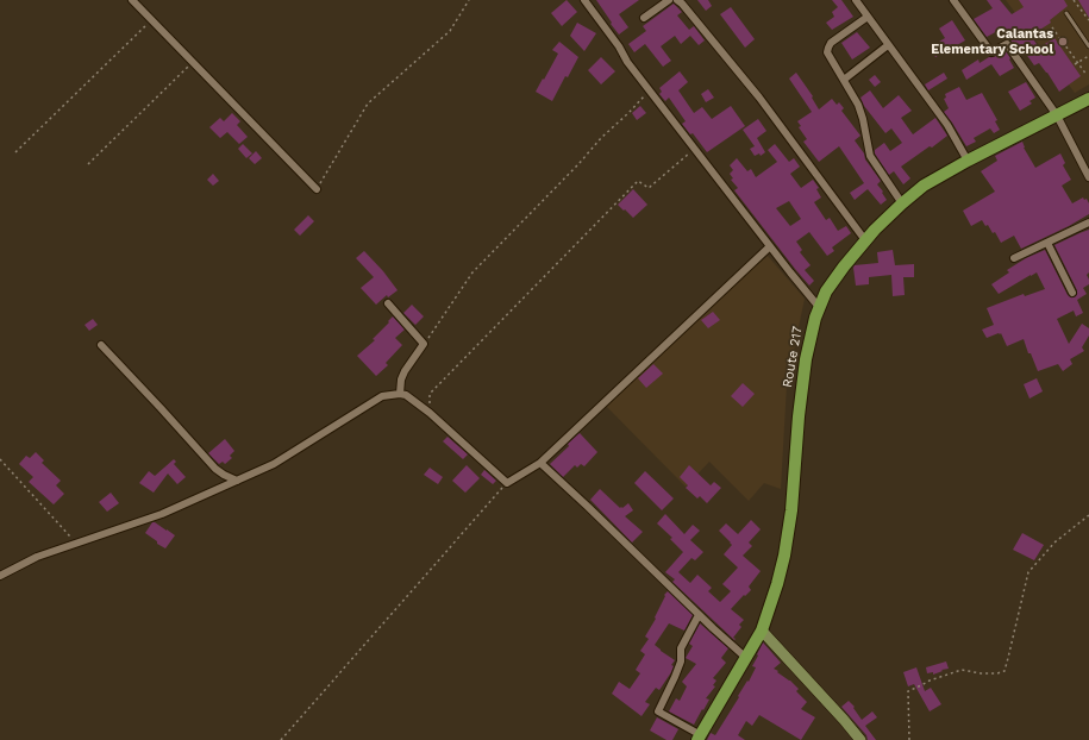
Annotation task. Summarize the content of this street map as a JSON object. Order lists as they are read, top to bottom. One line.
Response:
{"streets":{"main road":["Route 217"]},"places":["Calantas Elementary School"]}
